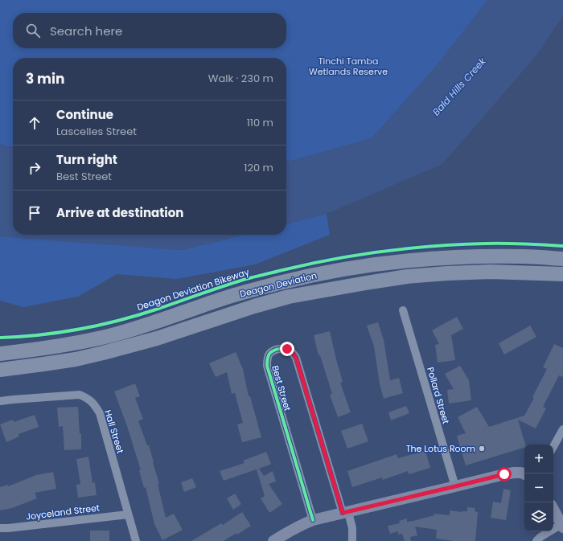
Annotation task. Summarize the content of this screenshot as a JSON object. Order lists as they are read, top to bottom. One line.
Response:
{"streets":{"highway":["Deagon Deviation"],"street":["Best Street","Pollard Street","Hall Street","Joyceland Street"],"cycle path":["Deagon Deviation Bikeway"]},"crossings":[["Hall Street","Joyceland Street"]],"water":["Bald Hills Creek"],"parks":["Tinchi Tamba Wetlands Reserve"],"places":["The Lotus Room"],"page":{"search":"Search here","heading":["3 min","Walk · 230 m"],"list":[["Continue","Lascelles Street","110 m"],["Turn right","Best Street","120 m"],"Arrive at destination"],"map_buttons":["+","−"]}}
